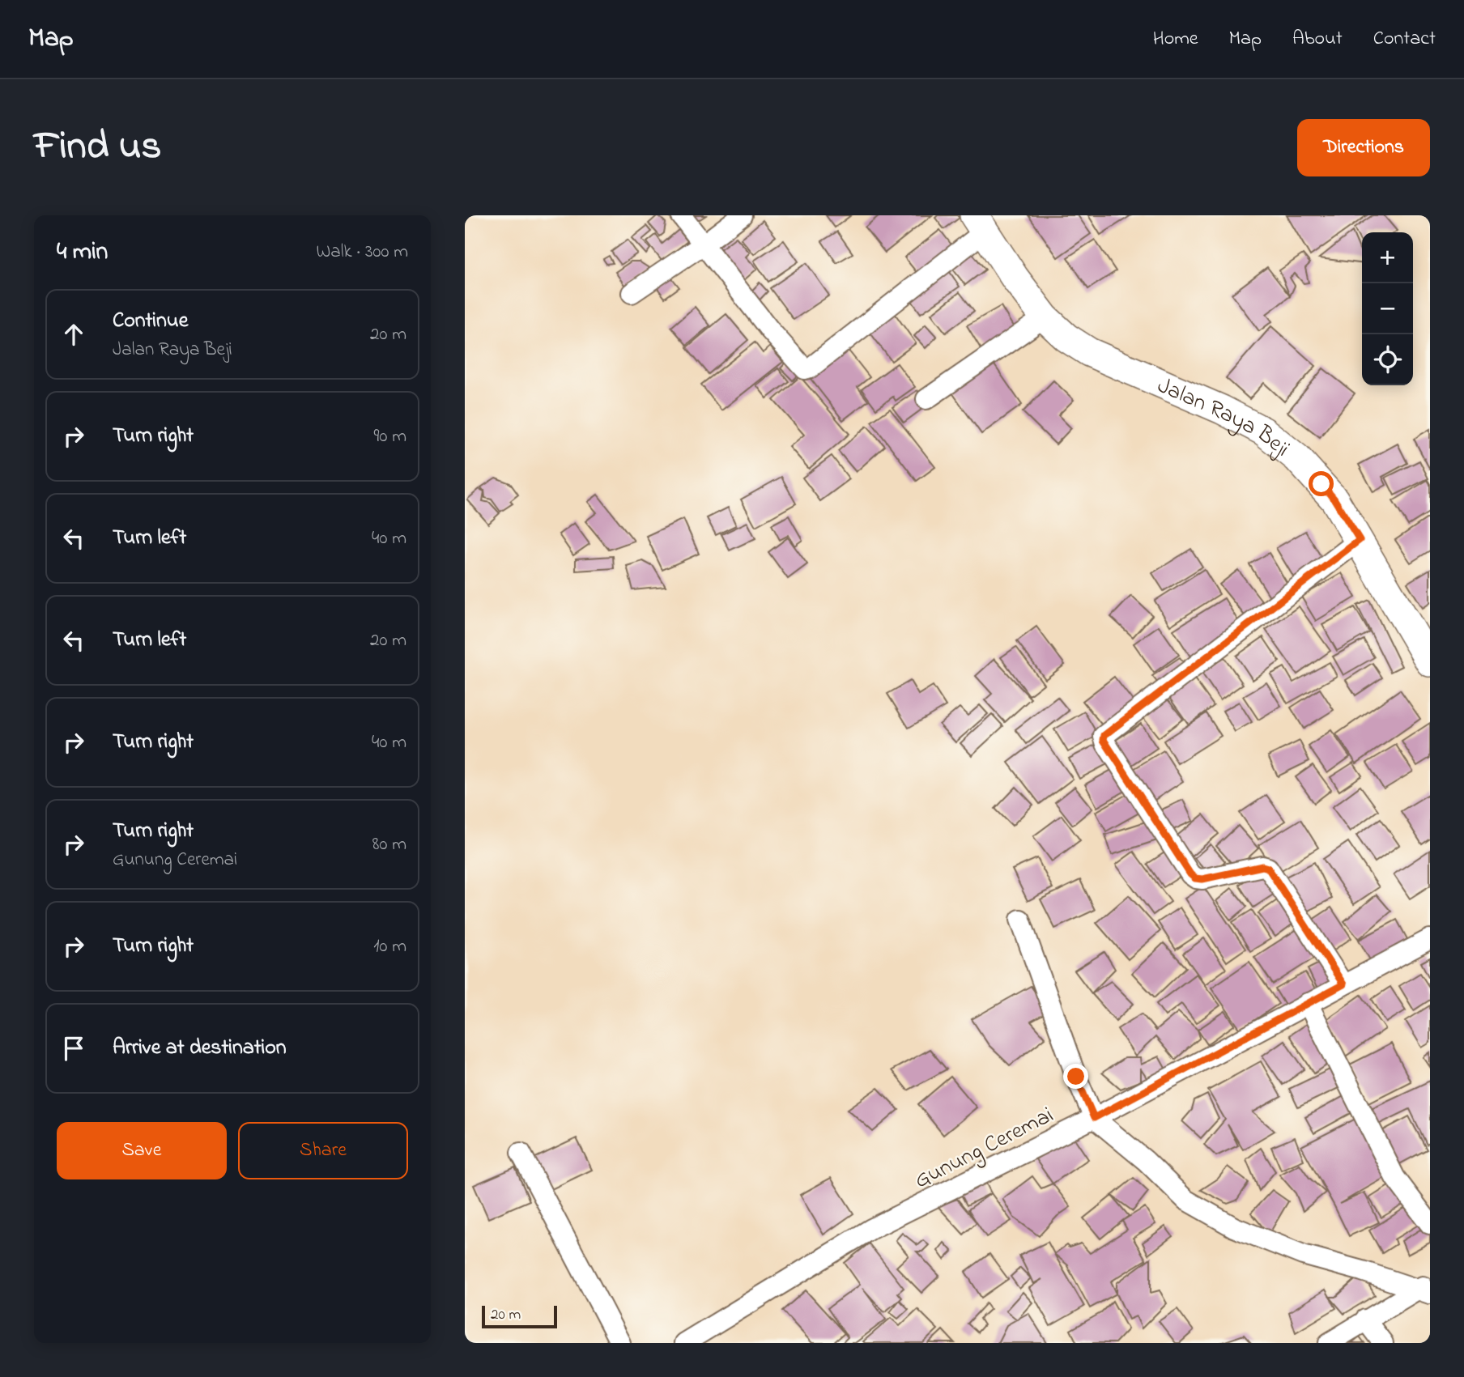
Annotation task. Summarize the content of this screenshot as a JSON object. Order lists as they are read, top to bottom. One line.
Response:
{"streets":{"street":["Jalan Raya Beji","Gunung Ceremai"]},"scale_bar":"20 m","page":{"header":"Map","nav":["Home","Map","About","Contact"],"title":"Find us","buttons":["Directions",["Save","Share"]],"heading":["4 min","Walk · 300 m"],"map_buttons":["+","−"],"list":[["Continue","Jalan Raya Beji","20 m"],["Turn right","90 m"],["Turn left","40 m"],["Turn left","20 m"],["Turn right","40 m"],["Turn right","Gunung Ceremai","80 m"],["Turn right","10 m"],"Arrive at destination"],"scale":"20 m"}}
